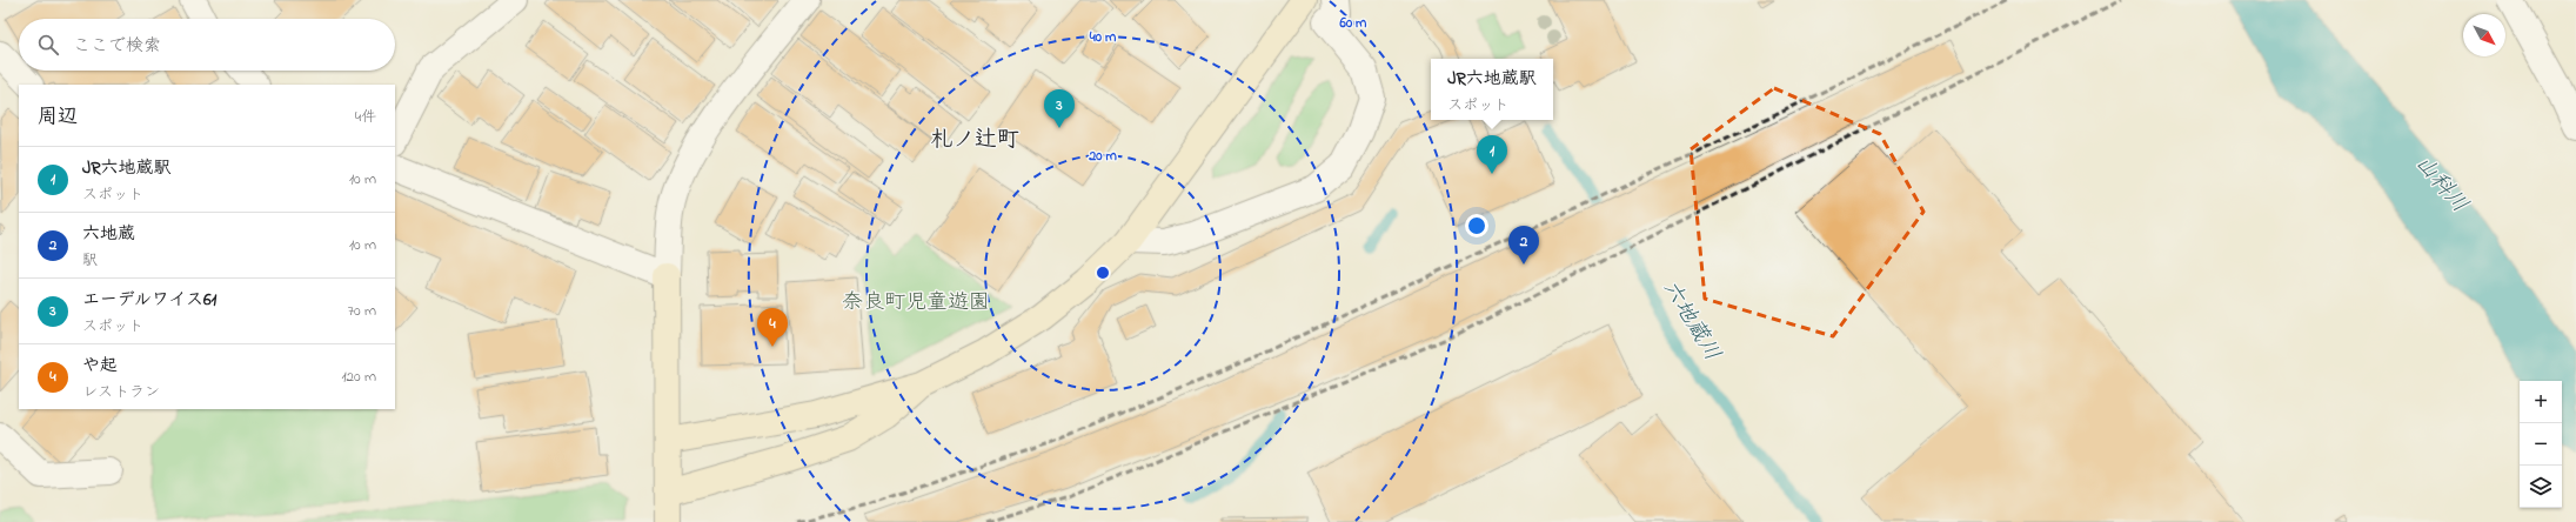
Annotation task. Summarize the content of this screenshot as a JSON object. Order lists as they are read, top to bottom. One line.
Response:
{"districts":["札ノ辻町"],"water":["山科川","六地蔵川"],"parks":["奈良町児童遊園"],"north":"bottom right","page":{"search":"ここで検索","popup":["JR六地蔵駅","スポット"],"heading":["周辺","4件"],"pins":["3","1","2","4"],"list":[{"mark":"1","name":"JR六地蔵駅","note":"スポット","value":"10 m"},{"mark":"2","name":"六地蔵","note":"駅","value":"10 m"},{"mark":"3","name":"エーデルワイス61","note":"スポット","value":"70 m"},{"mark":"4","name":"や起","note":"レストラン","value":"120 m"}],"map_buttons":["+","−"]},"rings":["60 m","40 m","20 m"]}
